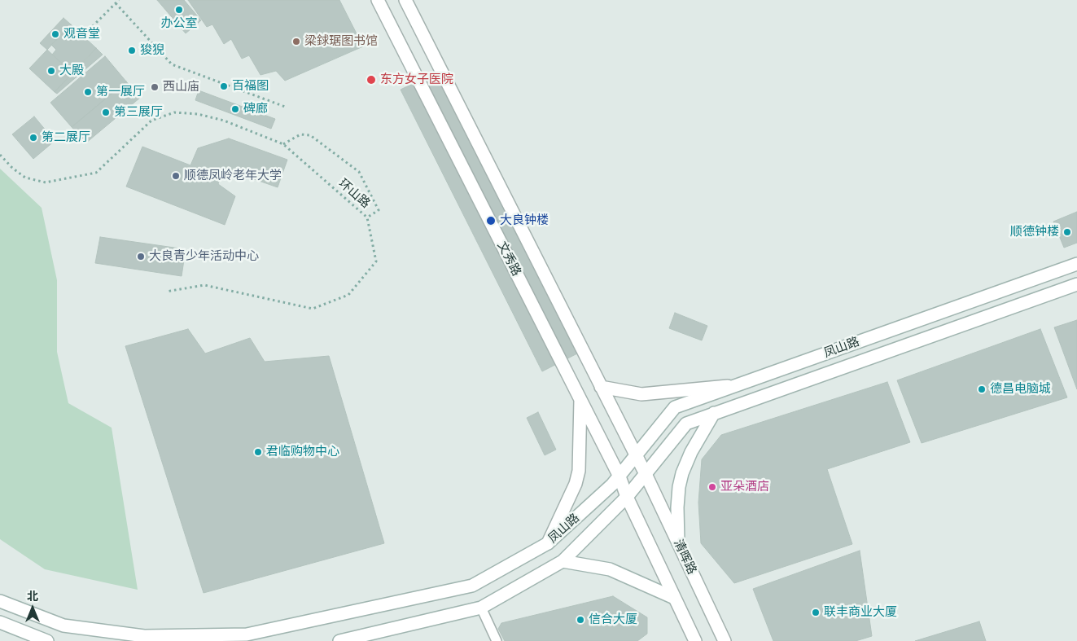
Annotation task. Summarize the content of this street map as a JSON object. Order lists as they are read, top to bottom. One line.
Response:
{"streets":{"main road":["文秀路","凤山路","清晖路"],"path":["环山路"]},"crossings":[["文秀路","凤山路"],["文秀路","清晖路"],["凤山路","清晖路"]],"places":["办公室","观音堂","梁銶琚图书馆","狻猊","大殿","东方女子医院","百福图","西山庙","第一展厅","碑廊","第三展厅","第二展厅","顺德凤岭老年大学","大良钟楼","顺德钟楼","大良青少年活动中心","德昌电脑城","君临购物中心","亚朵酒店","联丰商业大厦","信合大厦"],"north":"top"}
